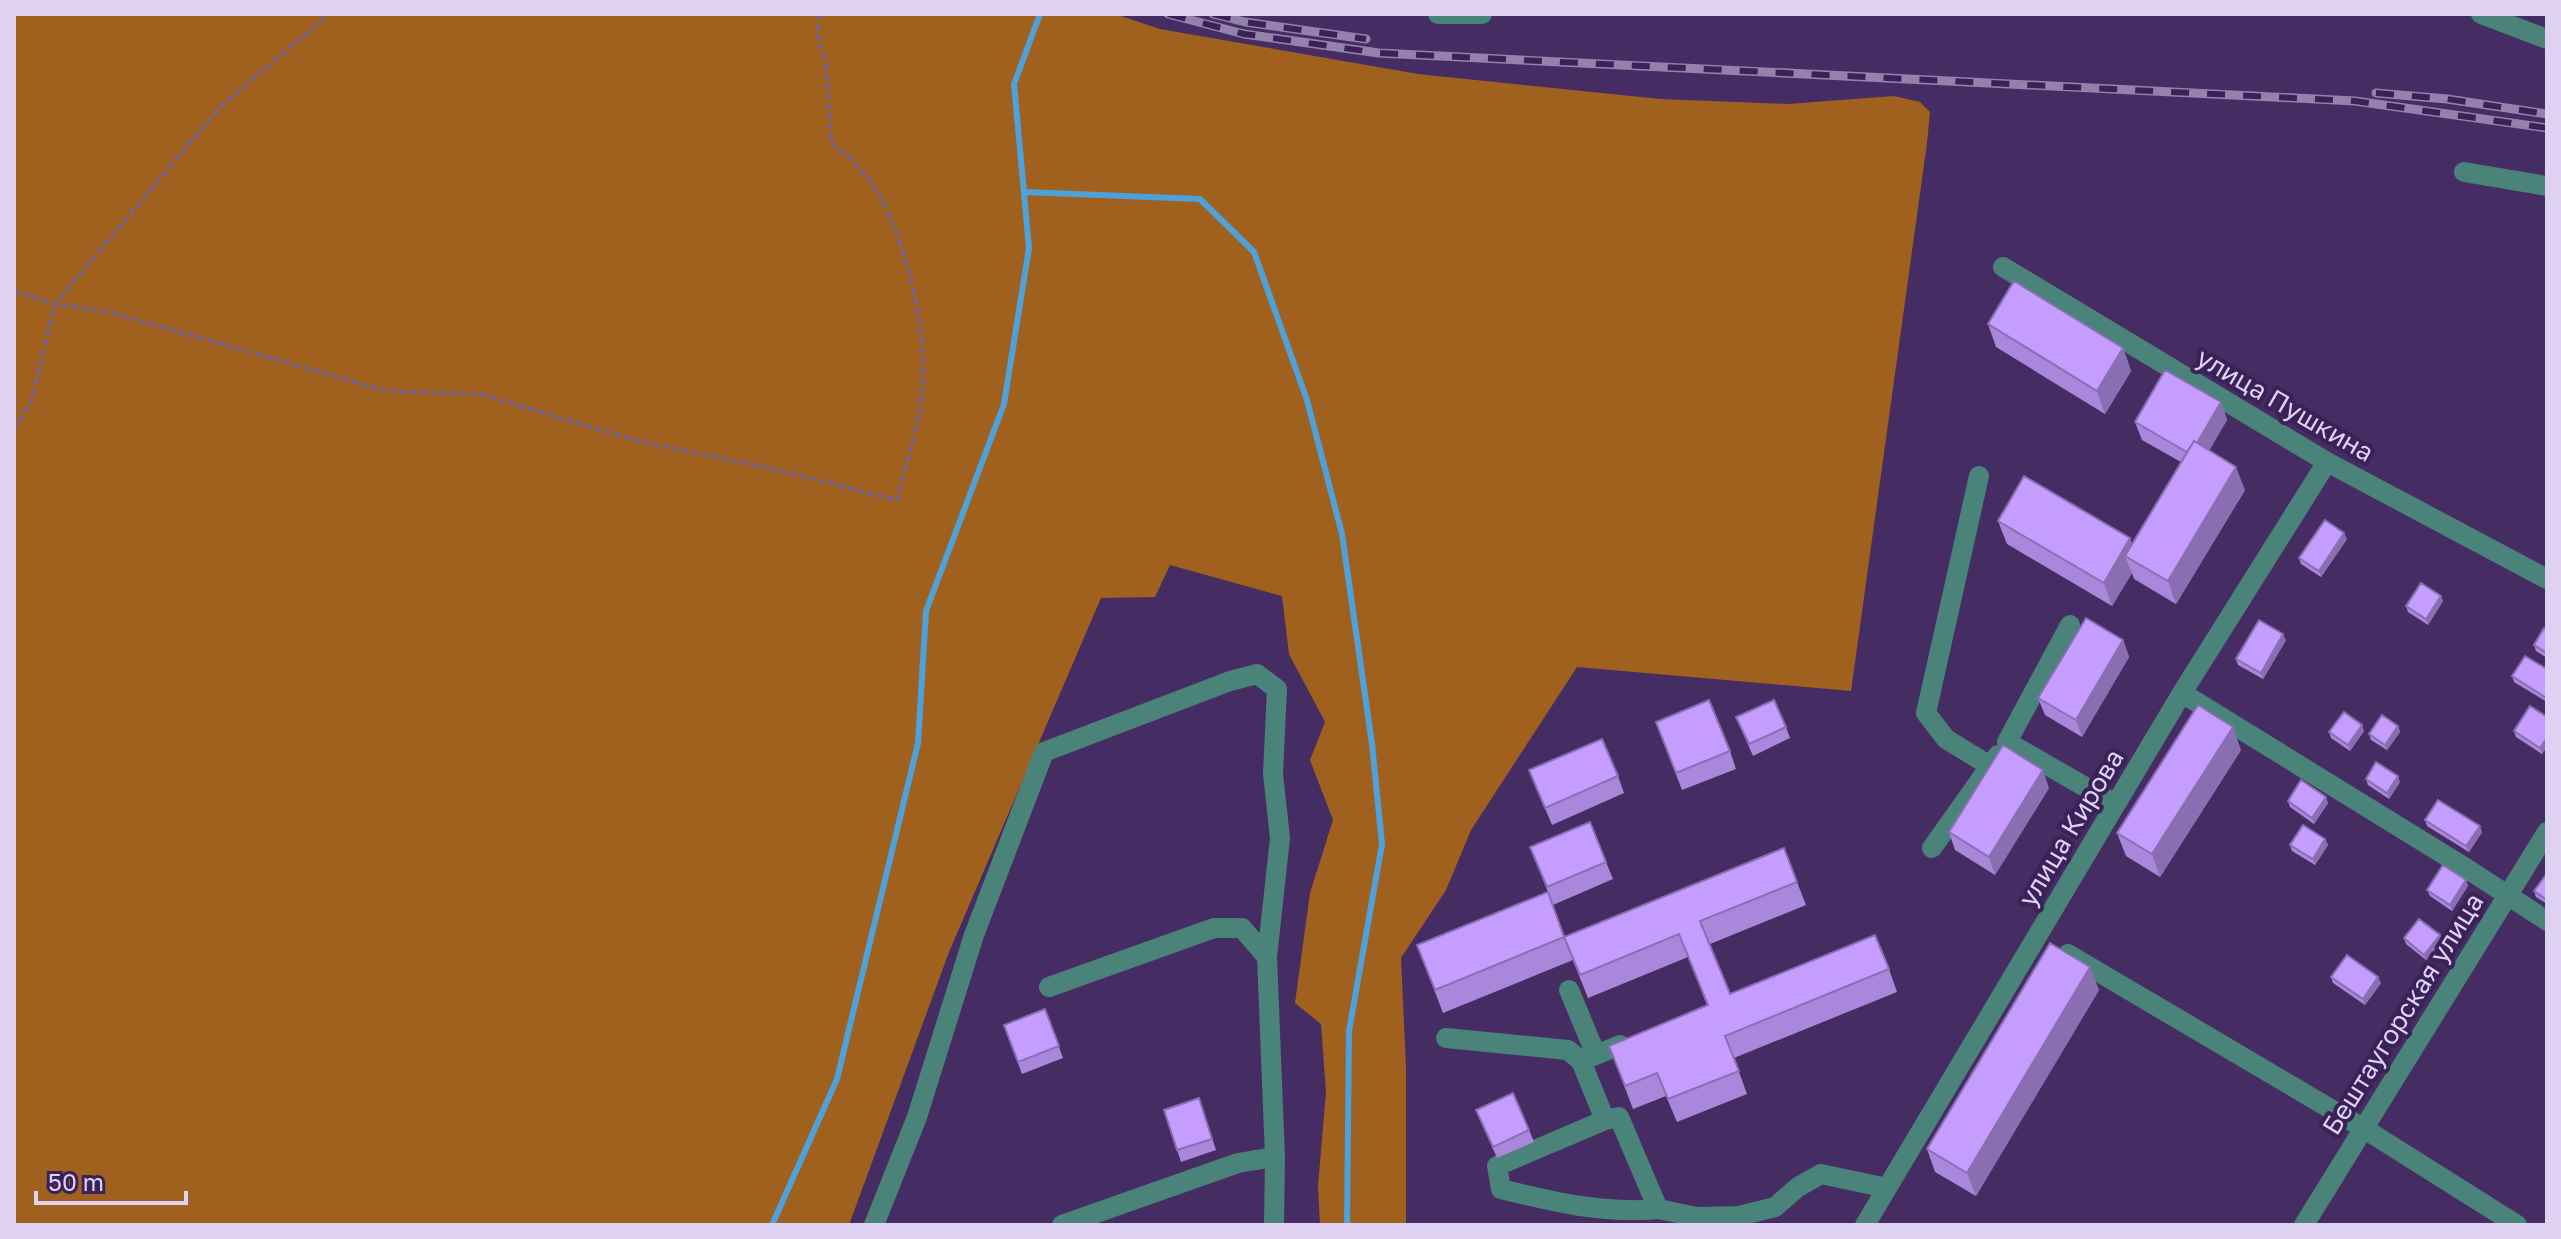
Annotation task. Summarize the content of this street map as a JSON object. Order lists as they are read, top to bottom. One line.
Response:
{"streets":{"street":["улица Пушкина","улица Кирова","Бештаугорская улица"]},"crossings":[["улица Пушкина","улица Кирова"]],"scale_bar":"50 m"}
